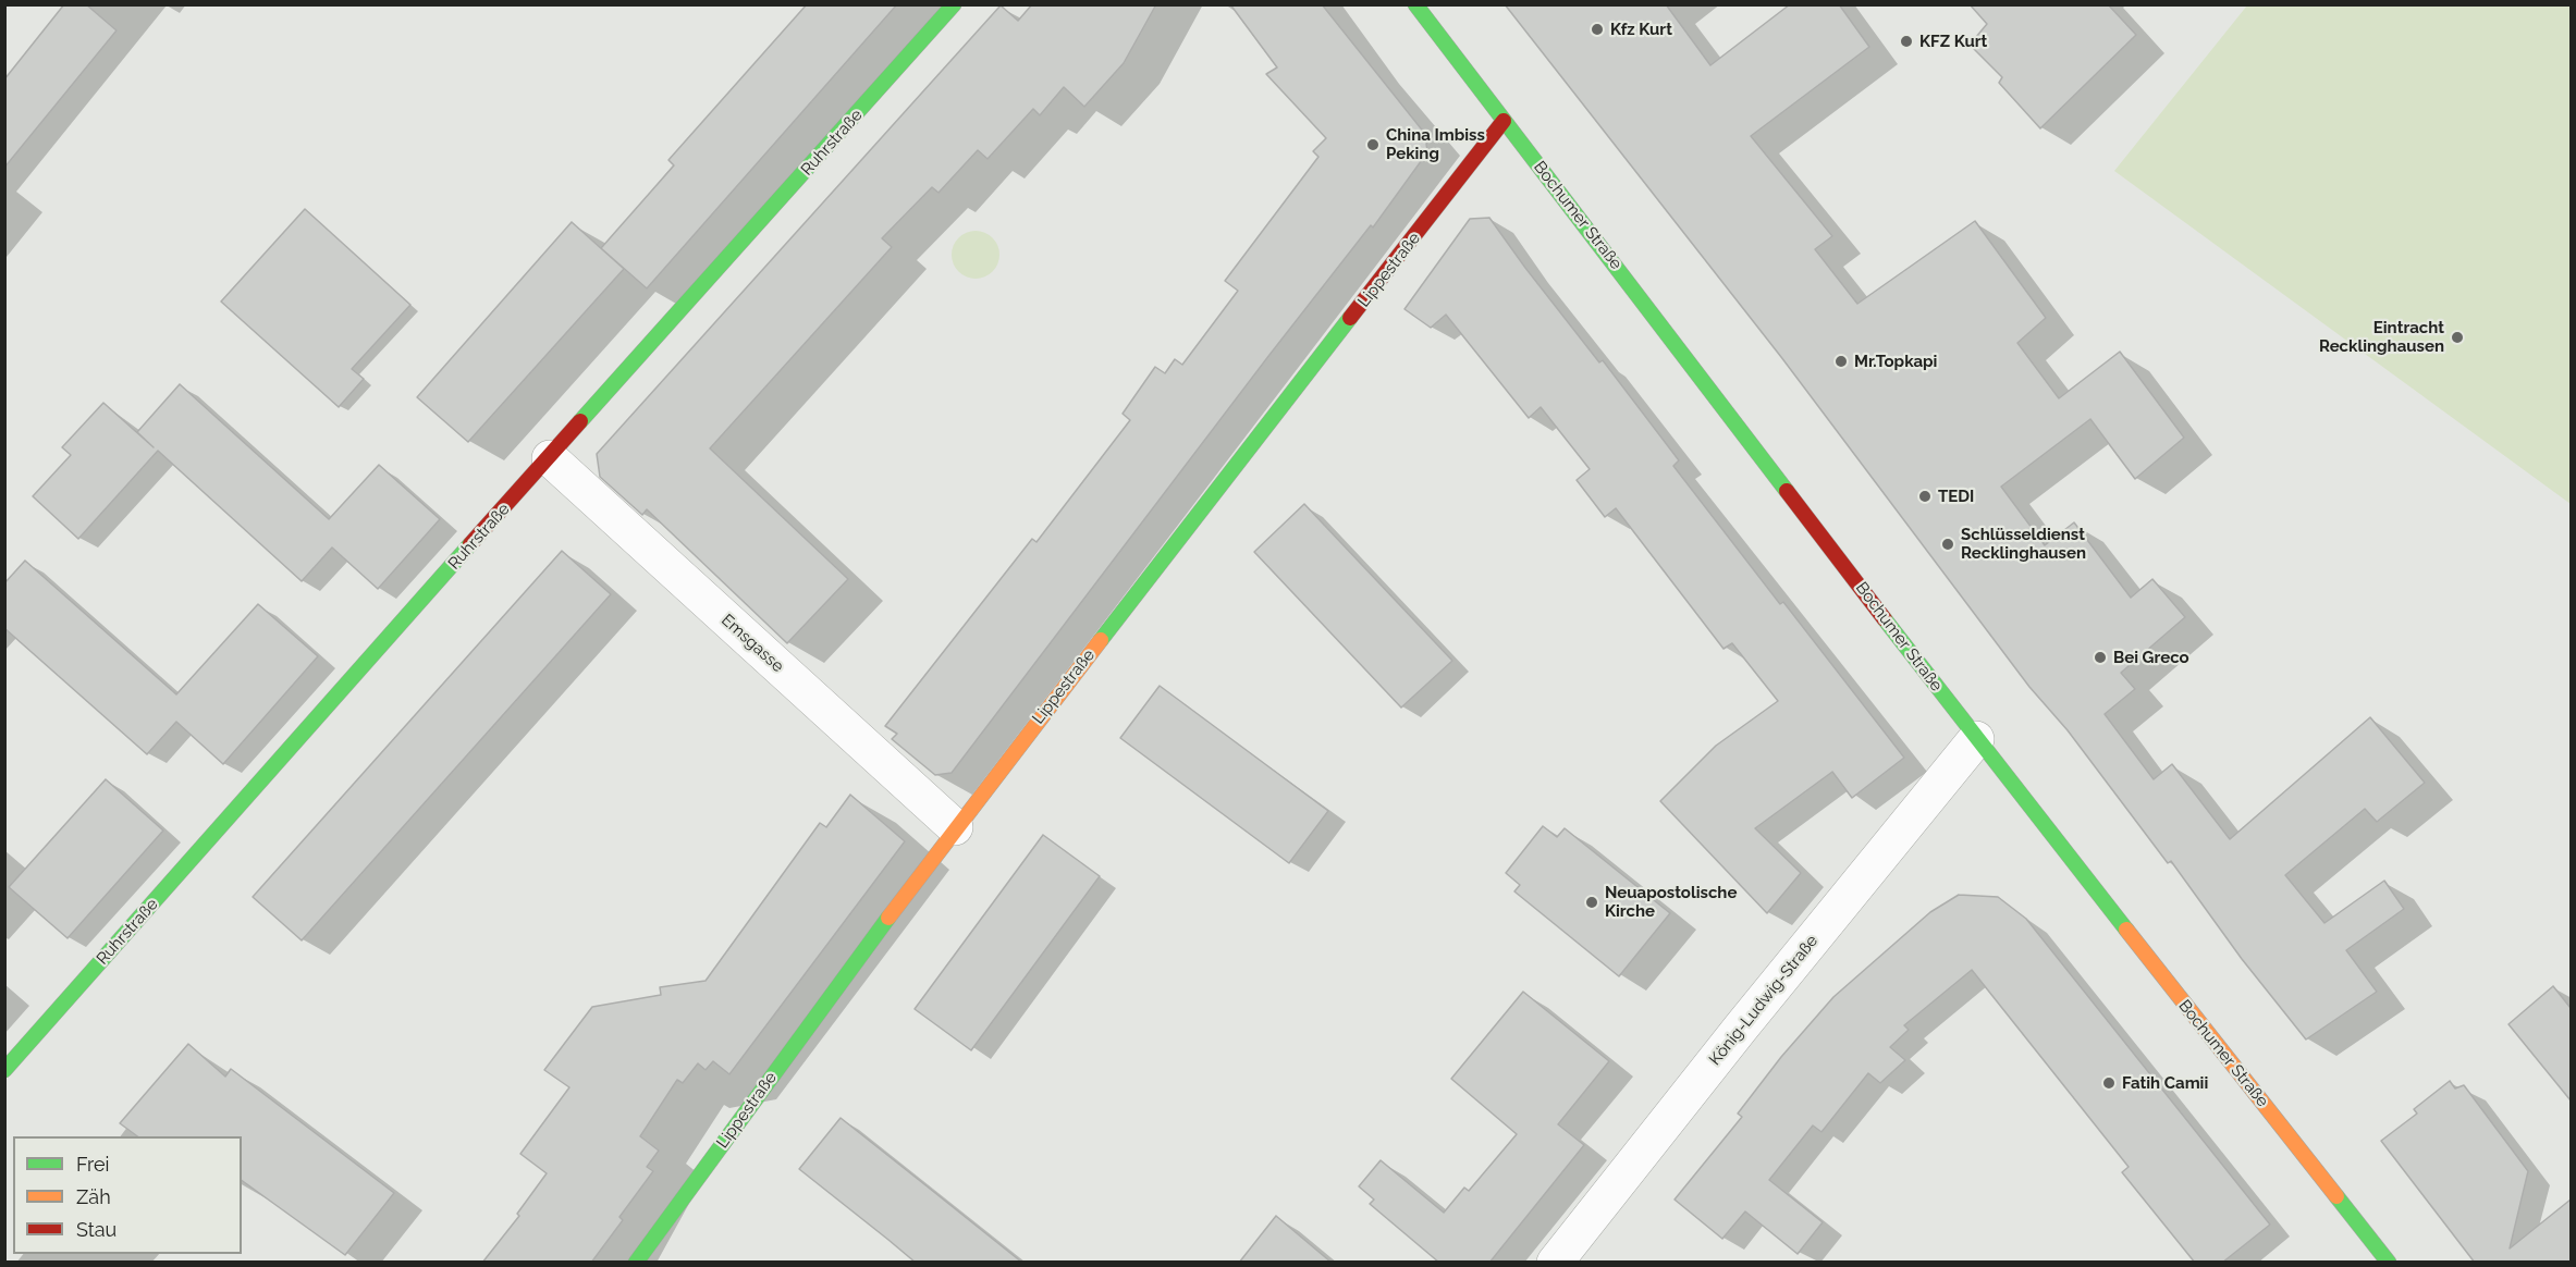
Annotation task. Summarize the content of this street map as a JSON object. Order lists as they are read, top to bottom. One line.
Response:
{"streets":{"street":["Ruhrstraße","Bochumer Straße","Lippestraße","Emsgasse","König-Ludwig-Straße"]},"crossings":[["Ruhrstraße","Emsgasse"],["Bochumer Straße","Lippestraße"],["Bochumer Straße","König-Ludwig-Straße"],["Lippestraße","Emsgasse"]],"places":["Kfz Kurt","KFZ Kurt","China Imbiss Peking","Eintracht Recklinghausen","Mr.Topkapi","TEDI","Schlüsseldienst Recklinghausen","Bei Greco","Neuapostolische Kirche","Fatih Camii"],"legend":["Frei","Zäh","Stau"]}
